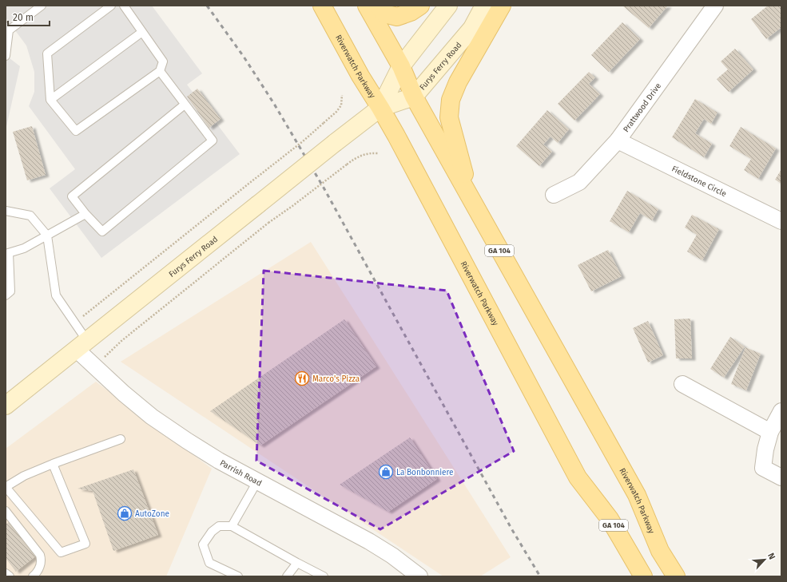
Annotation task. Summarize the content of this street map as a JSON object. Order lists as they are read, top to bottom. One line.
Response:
{"streets":{"main road":["Riverwatch Parkway","Furys Ferry Road","GA 104"],"street":["Prattwood Drive","Fieldstone Circle","Parrish Road"]},"crossings":[["Riverwatch Parkway","Furys Ferry Road"],["Furys Ferry Road","Parrish Road"],["Prattwood Drive","Fieldstone Circle"]],"places":{"restaurant":["Marco's Pizza"],"shop":["La Bonbonniere","AutoZone"]},"scale_bar":"20 m","north":"top right"}
